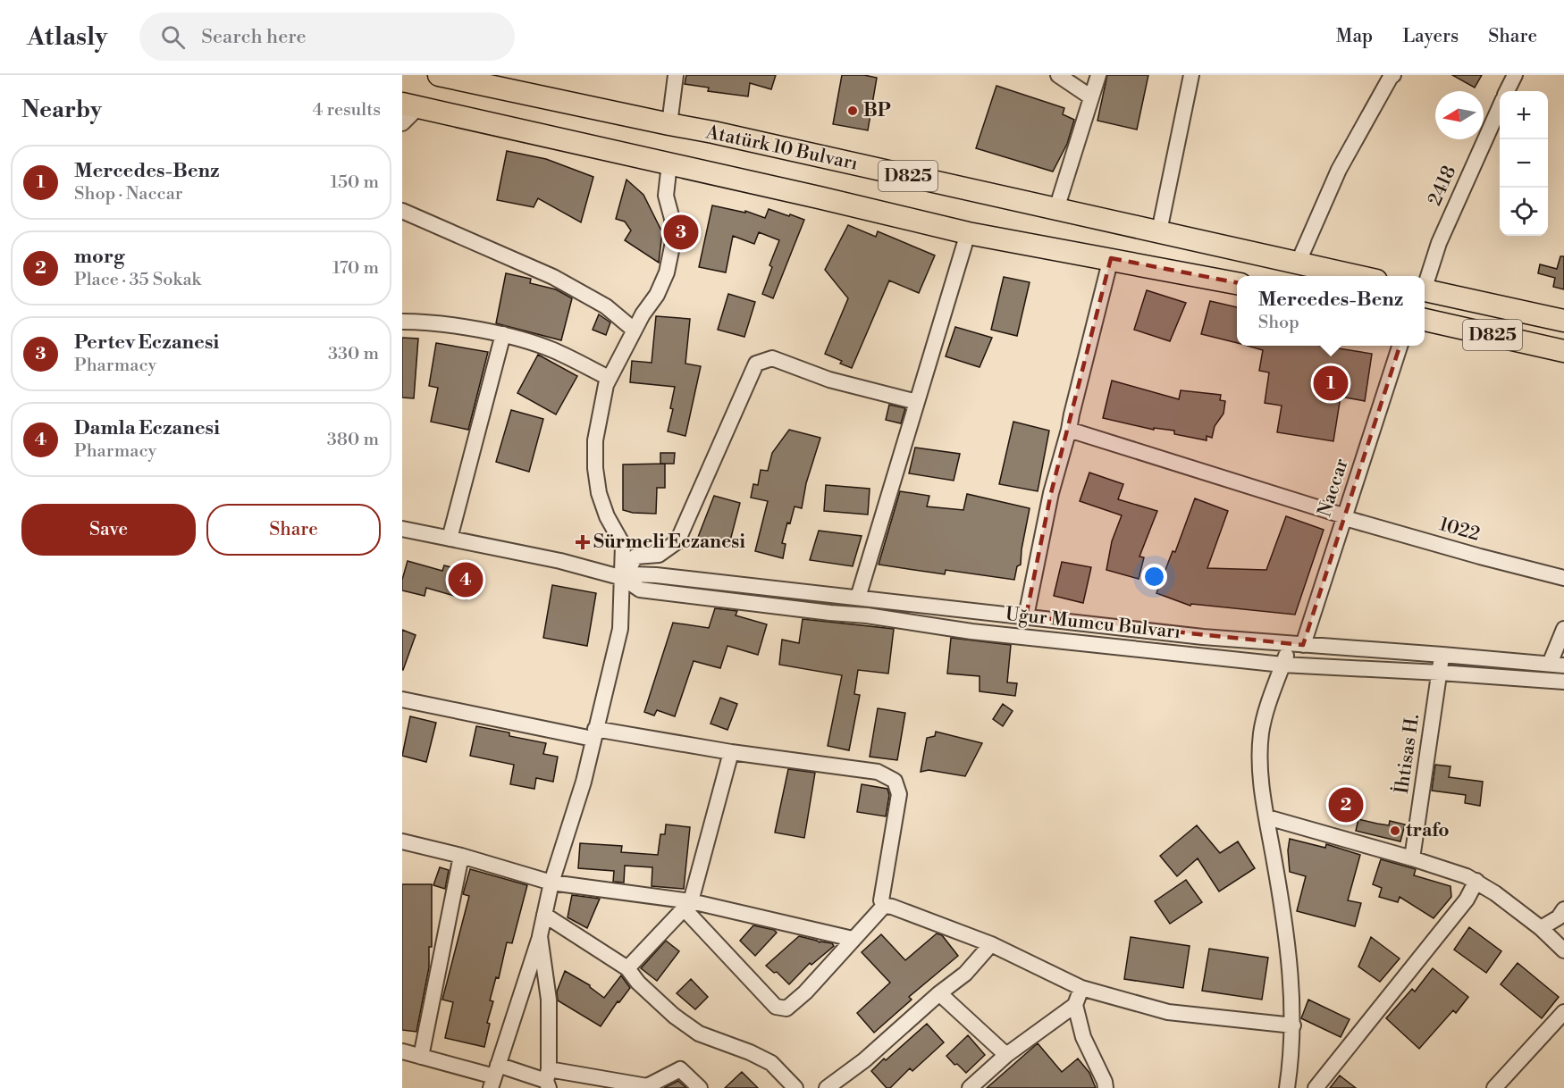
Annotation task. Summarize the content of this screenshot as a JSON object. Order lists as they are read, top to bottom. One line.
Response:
{"streets":{"highway":["Atatürk 10 Bulvarı","D825"],"street":["2418","Naccar","1022","Uğur Mumcu Bulvarı","İhtisas H."]},"crossings":[["Naccar","1022"],["Naccar","Uğur Mumcu Bulvarı"],["Uğur Mumcu Bulvarı","İhtisas H."]],"places":{"other":["BP","trafo"],"health":["Sürmeli Eczanesi"]},"north":"left","page":{"header":"Atlasly","search":"Search here","nav":["Map","Layers","Share"],"heading":["Nearby","4 results"],"map_buttons":["+","−"],"list":[{"mark":"1","name":"Mercedes-Benz","note":"Shop · Naccar","value":"150 m"},{"mark":"2","name":"morg","note":"Place · 35 Sokak","value":"170 m"},{"mark":"3","name":"Pertev Eczanesi","note":"Pharmacy","value":"330 m"},{"mark":"4","name":"Damla Eczanesi","note":"Pharmacy","value":"380 m"}],"pins":["3","1","4","2"],"popup":["Mercedes-Benz","Shop"],"buttons":["Save","Share"]}}
